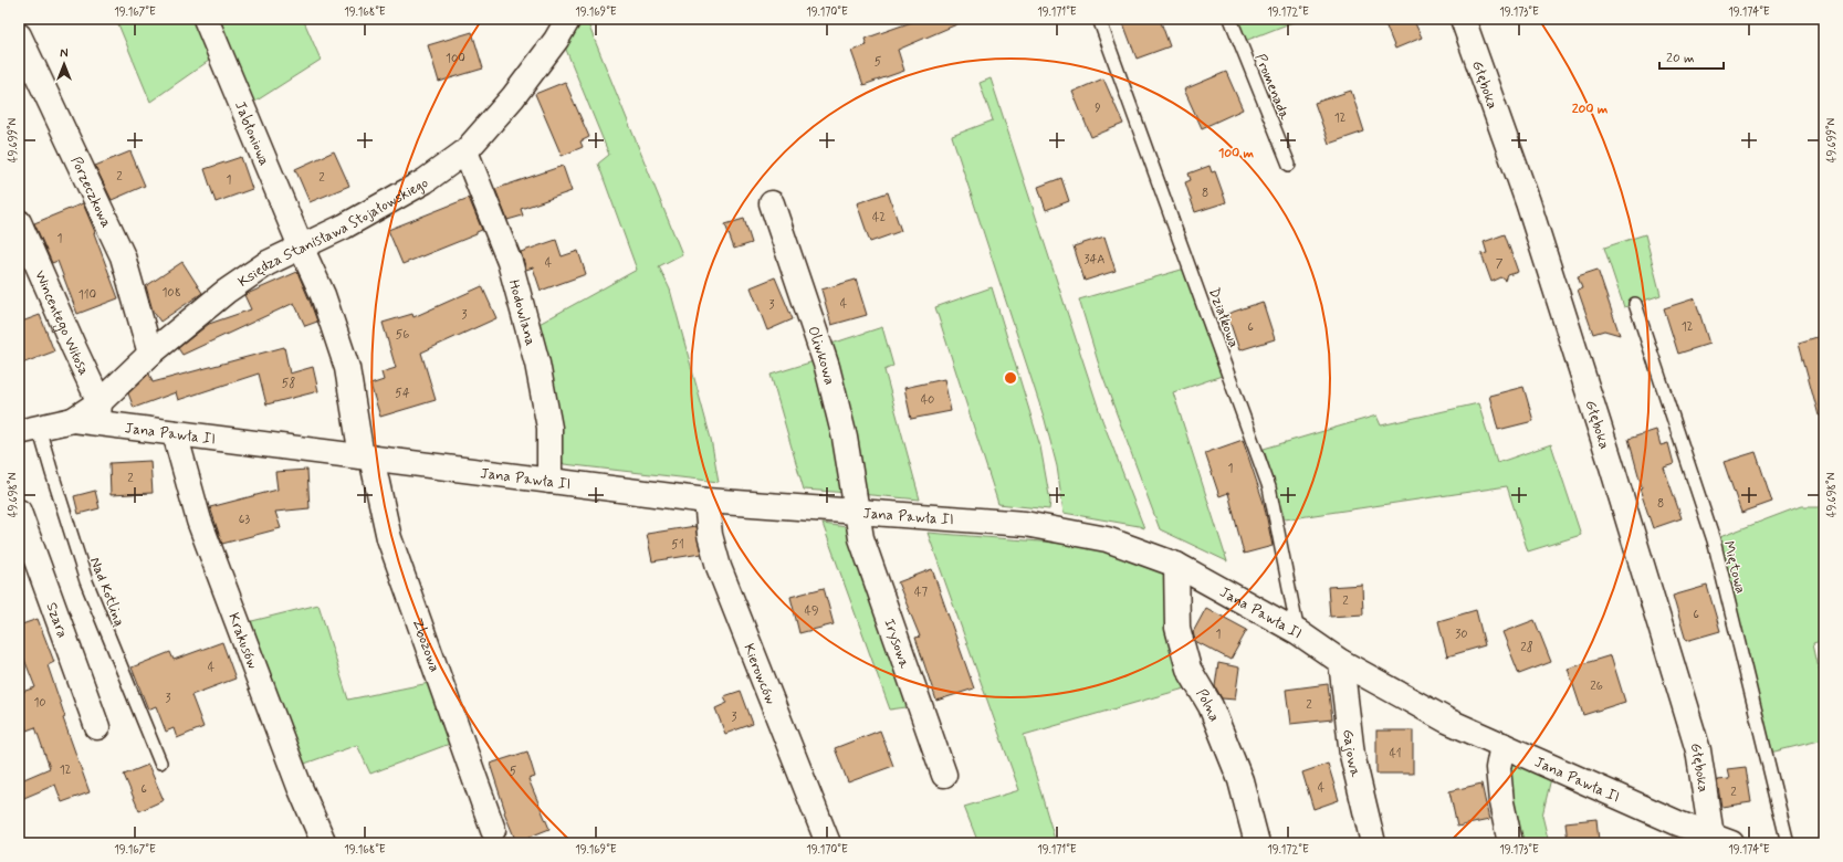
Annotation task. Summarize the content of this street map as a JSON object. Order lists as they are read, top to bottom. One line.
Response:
{"streets":{"street":["Głęboka","Jabłoniowa","Porzeczkowa","Księdza Stanisława Stojałowskiego","Hodowlana","Wincentego Witosa","Oliwkowa","Jana Pawła II","Szara","Krakusów","Irysowa","Zbożowa","Kierowców","Polna","Gajowa"],"lane":["Promenada","Działkowa","Miętowa","Nad Kotliną"]},"crossings":[["Głęboka","Jana Pawła II"],["Jabłoniowa","Księdza Stanisława Stojałowskiego"],["Jabłoniowa","Jana Pawła II"],["Jabłoniowa","Zbożowa"],["Porzeczkowa","Księdza Stanisława Stojałowskiego"],["Księdza Stanisława Stojałowskiego","Hodowlana"],["Księdza Stanisława Stojałowskiego","Wincentego Witosa"],["Księdza Stanisława Stojałowskiego","Jana Pawła II"],["Hodowlana","Jana Pawła II"],["Działkowa","Jana Pawła II"],["Wincentego Witosa","Jana Pawła II"],["Oliwkowa","Jana Pawła II"],["Oliwkowa","Irysowa"],["Jana Pawła II","Nad Kotliną"],["Jana Pawła II","Krakusów"],["Jana Pawła II","Irysowa"],["Jana Pawła II","Zbożowa"],["Jana Pawła II","Kierowców"],["Jana Pawła II","Polna"],["Jana Pawła II","Gajowa"]],"house_numbers":["100","5","9","12","2","2","1","8","42","1","34A","4","7","108","110","4","3","3","6","12","56","58","54","40","1","2","8","63","51","47","2","49","6","1","30","28","4","26","3","10","2","3","41","12","5","4","6","2"],"scale_bar":"20 m","north":"top","coordinates":["19.167°E","19.168°E","19.169°E","19.170°E","19.171°E","19.172°E","19.173°E","19.174°E","49.699°N","49.698°N"],"rings":["200 m","100 m"]}
